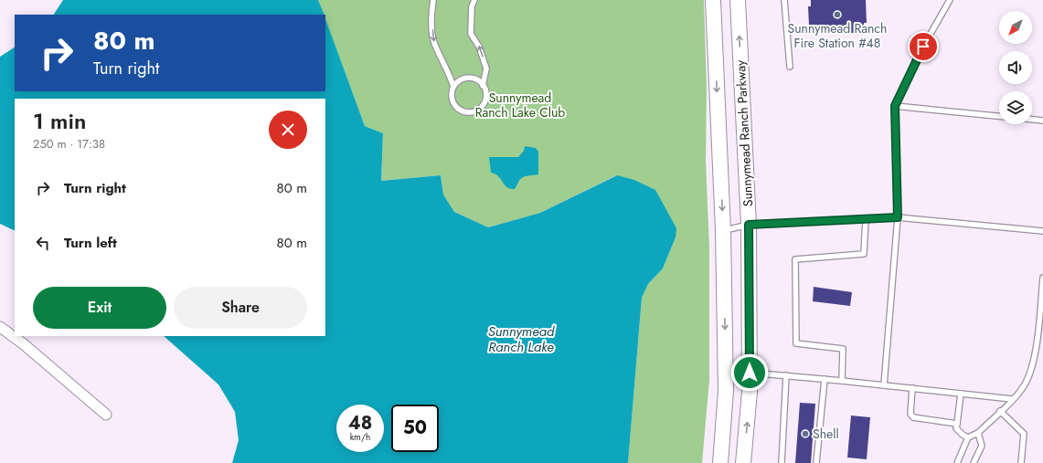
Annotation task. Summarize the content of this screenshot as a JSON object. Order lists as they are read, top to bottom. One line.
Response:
{"streets":{"main road":["Sunnymead Ranch Parkway"]},"water":["Sunnymead Ranch Lake"],"parks":["Sunnymead Ranch Lake Club"],"places":["Sunnymead Ranch Fire Station #48","Shell"],"north":"bottom left","page":{"turn":["80 m","Turn right"],"heading":["1 min","250 m · 17:38"],"list":[{"name":"Turn right","value":"80 m"},{"name":"Turn left","value":"80 m"}],"buttons":["Exit","Share"],"speed":"48 km/h","limit":"50"}}
